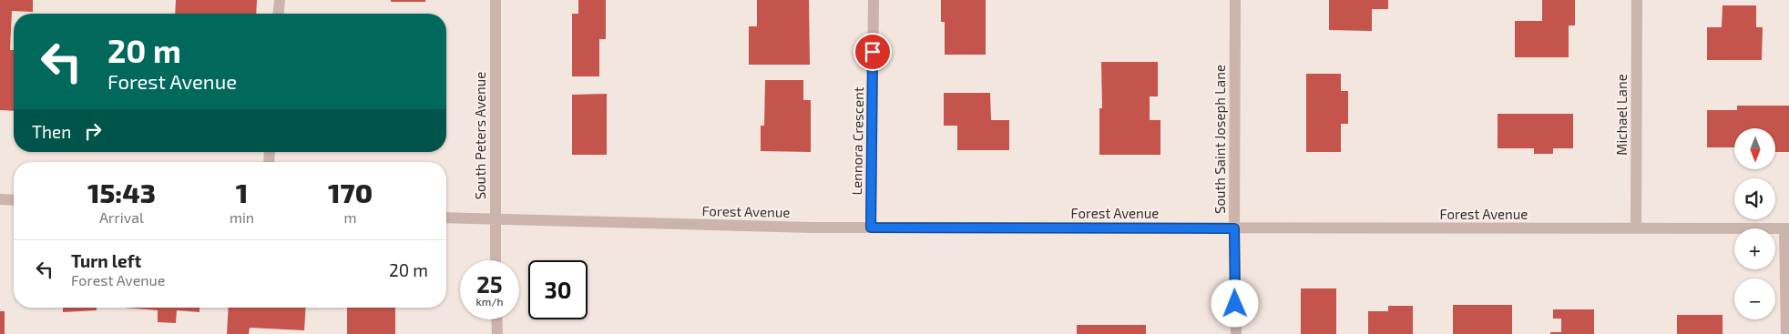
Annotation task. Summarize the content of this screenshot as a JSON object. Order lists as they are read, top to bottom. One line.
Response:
{"streets":{"street":["Michael Lane","South Peters Avenue","South Saint Joseph Lane","Lennora Crescent","Forest Avenue"]},"crossings":[["Michael Lane","Forest Avenue"],["South Peters Avenue","Forest Avenue"],["South Saint Joseph Lane","Forest Avenue"],["Lennora Crescent","Forest Avenue"]],"north":"bottom","page":{"turn":["20 m","Forest Avenue"],"then":"Then","map_buttons":["+","−"],"eta":["15:43","Arrival","1","min","170","m"],"list":[{"name":"Turn left","note":"Forest Avenue","value":"20 m"}],"speed":"25 km/h","limit":"30"}}
